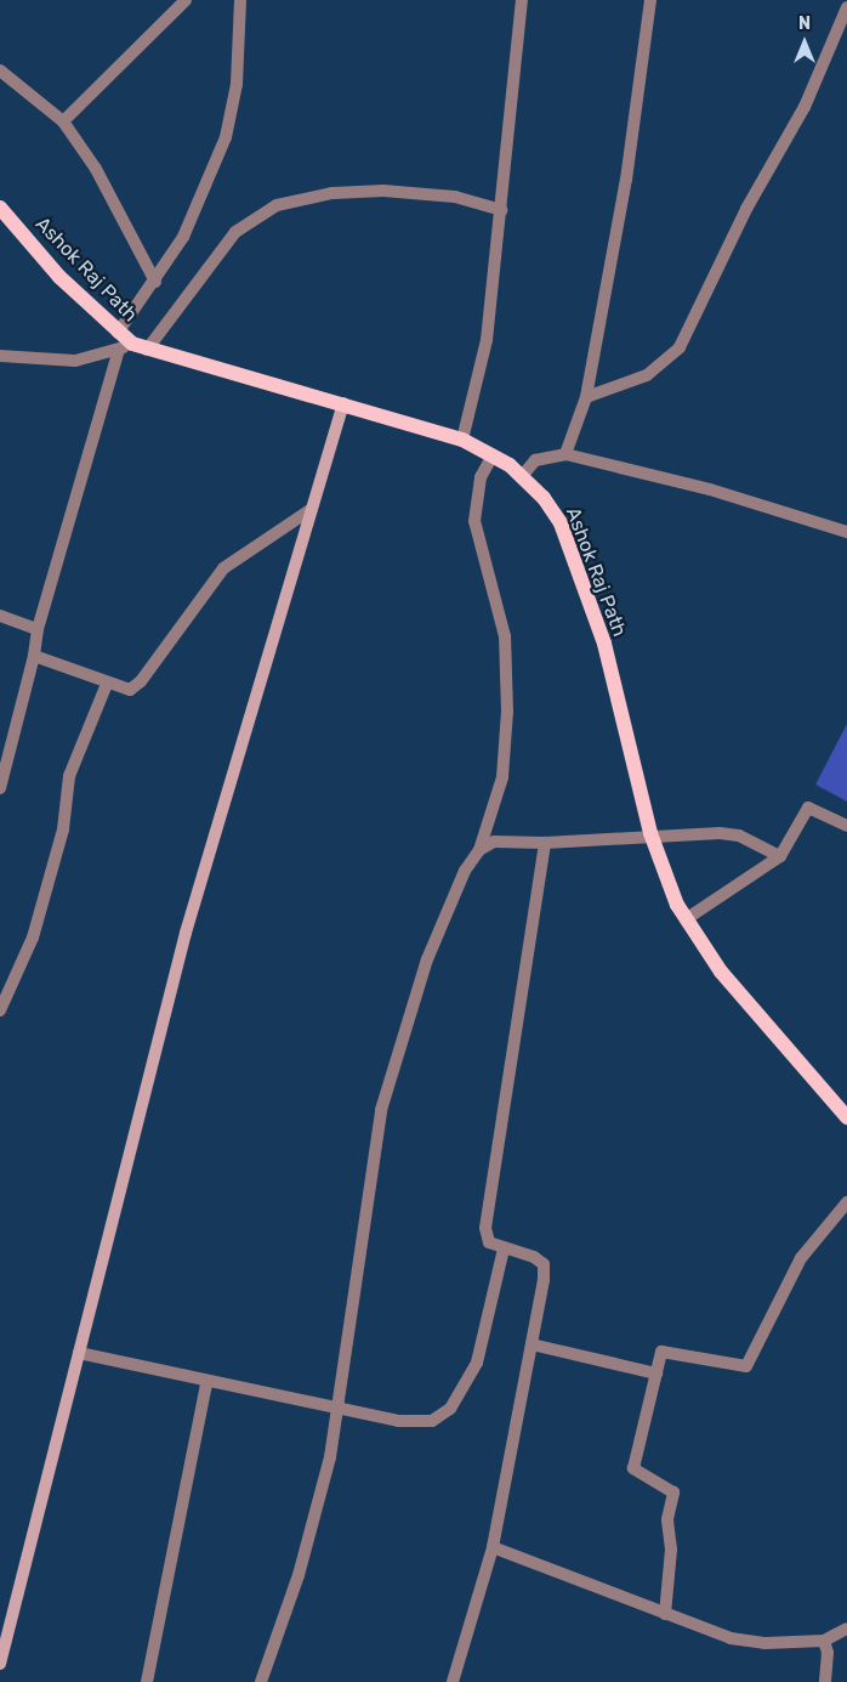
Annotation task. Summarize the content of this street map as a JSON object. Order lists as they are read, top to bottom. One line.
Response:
{"streets":{"main road":["Ashok Raj Path"]},"north":"top"}
